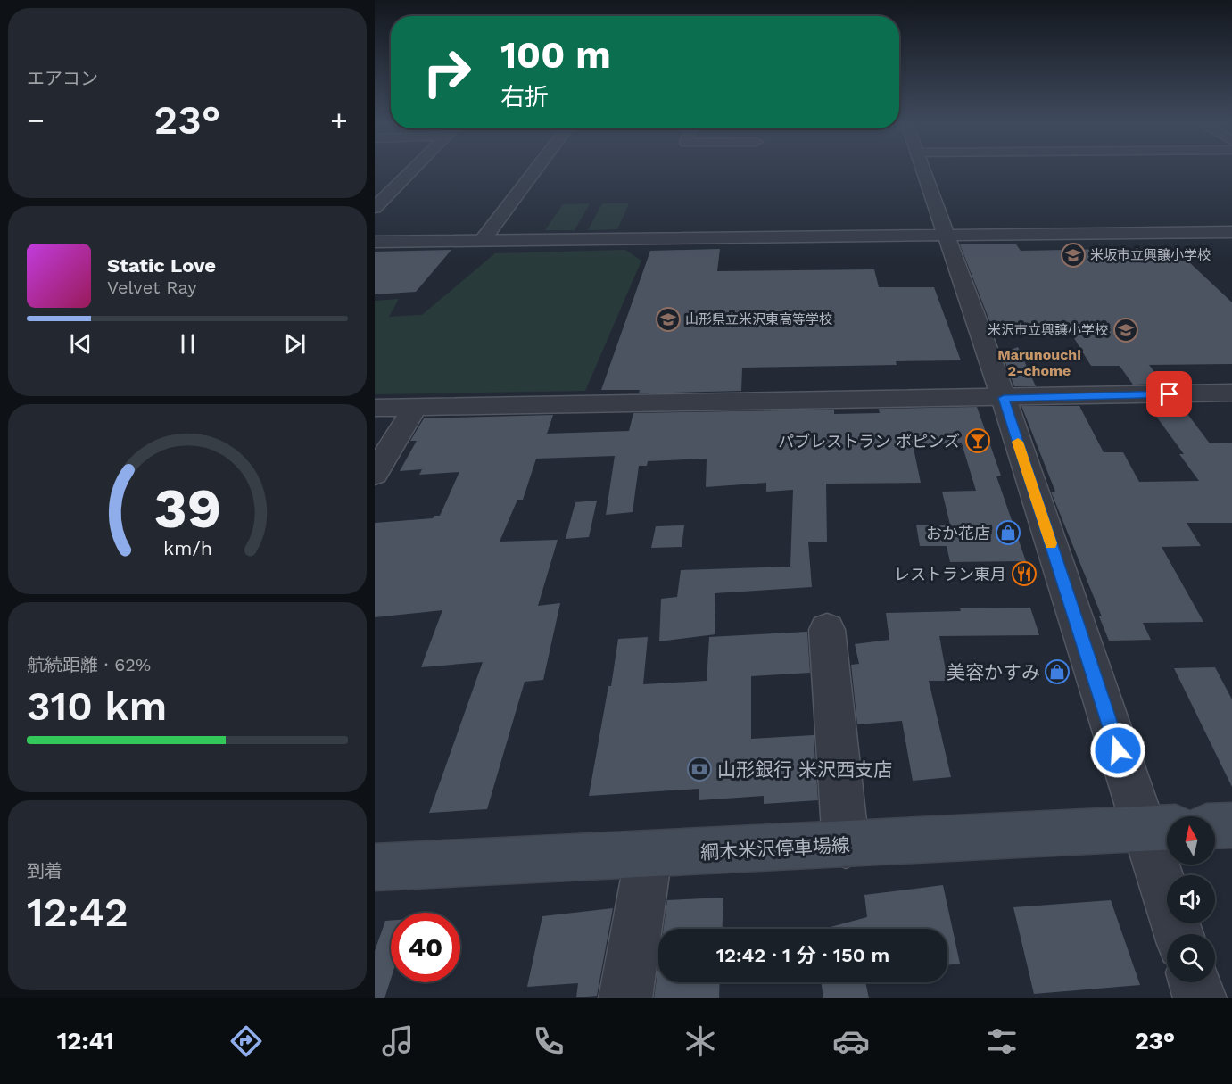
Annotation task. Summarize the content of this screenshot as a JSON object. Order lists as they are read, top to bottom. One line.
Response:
{"streets":{"main road":["綱木米沢停車場線"]},"districts":["Marunouchi 2-chome"],"places":{"school or university":["米坂市立興譲小学校","山形県立米沢東高等学校","米沢市立興譲小学校"],"bar":["パブレストラン ポピンズ"],"shop":["おか花店","美容かすみ"],"restaurant":["レストラン東月"],"bank":["山形銀行 米沢西支店"]},"north":"top","page":{"tile":["エアコン",["航続距離 · 62%","310 km"],["到着","12:42"]],"turn":["100 m","右折"],"heat":["−","23°","+"],"song":["Static Love","Velvet Ray"],"limit":"40","trip":"12:42 · 1 分 · 150 m","tabs":["12:41","23°"],"gauge":["39","km/h"]}}
